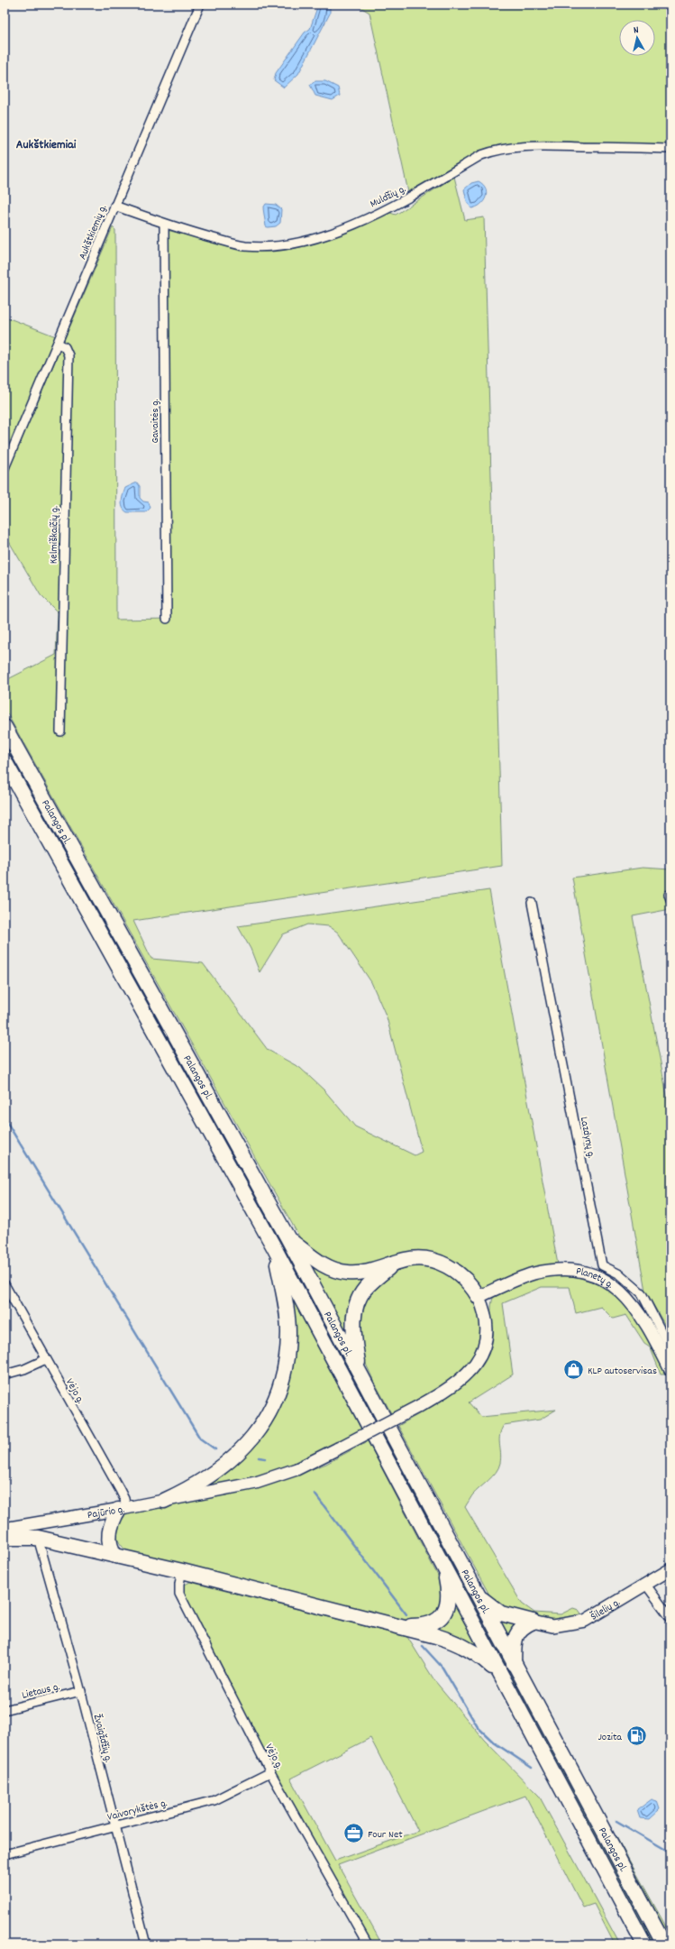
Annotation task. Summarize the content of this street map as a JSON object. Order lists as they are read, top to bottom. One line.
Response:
{"streets":{"highway":["Palangos pl."],"main road":["Planetų g.","Pajūrio g.","Šilelių g."],"street":["Muldžių g.","Aukštkiemių g.","Gavaitės g.","Kelmiškaičių g.","Lazdynų g.","Vėjo g.","Lietaus g.","Žvaigždžių g.","Vaivorykštės g."]},"crossings":[["Muldžių g.","Aukštkiemių g."],["Muldžių g.","Gavaitės g."],["Aukštkiemių g.","Kelmiškaičių g."],["Planetų g.","Pajūrio g."],["Vėjo g.","Pajūrio g."],["Vėjo g.","Vaivorykštės g."],["Lietaus g.","Žvaigždžių g."],["Žvaigždžių g.","Vaivorykštės g."]],"districts":["Aukštkiemiai"],"places":{"shop":["KLP autoservisas"],"fuel station":["Jozita"],"office":["Four Net"]},"north":"top"}
